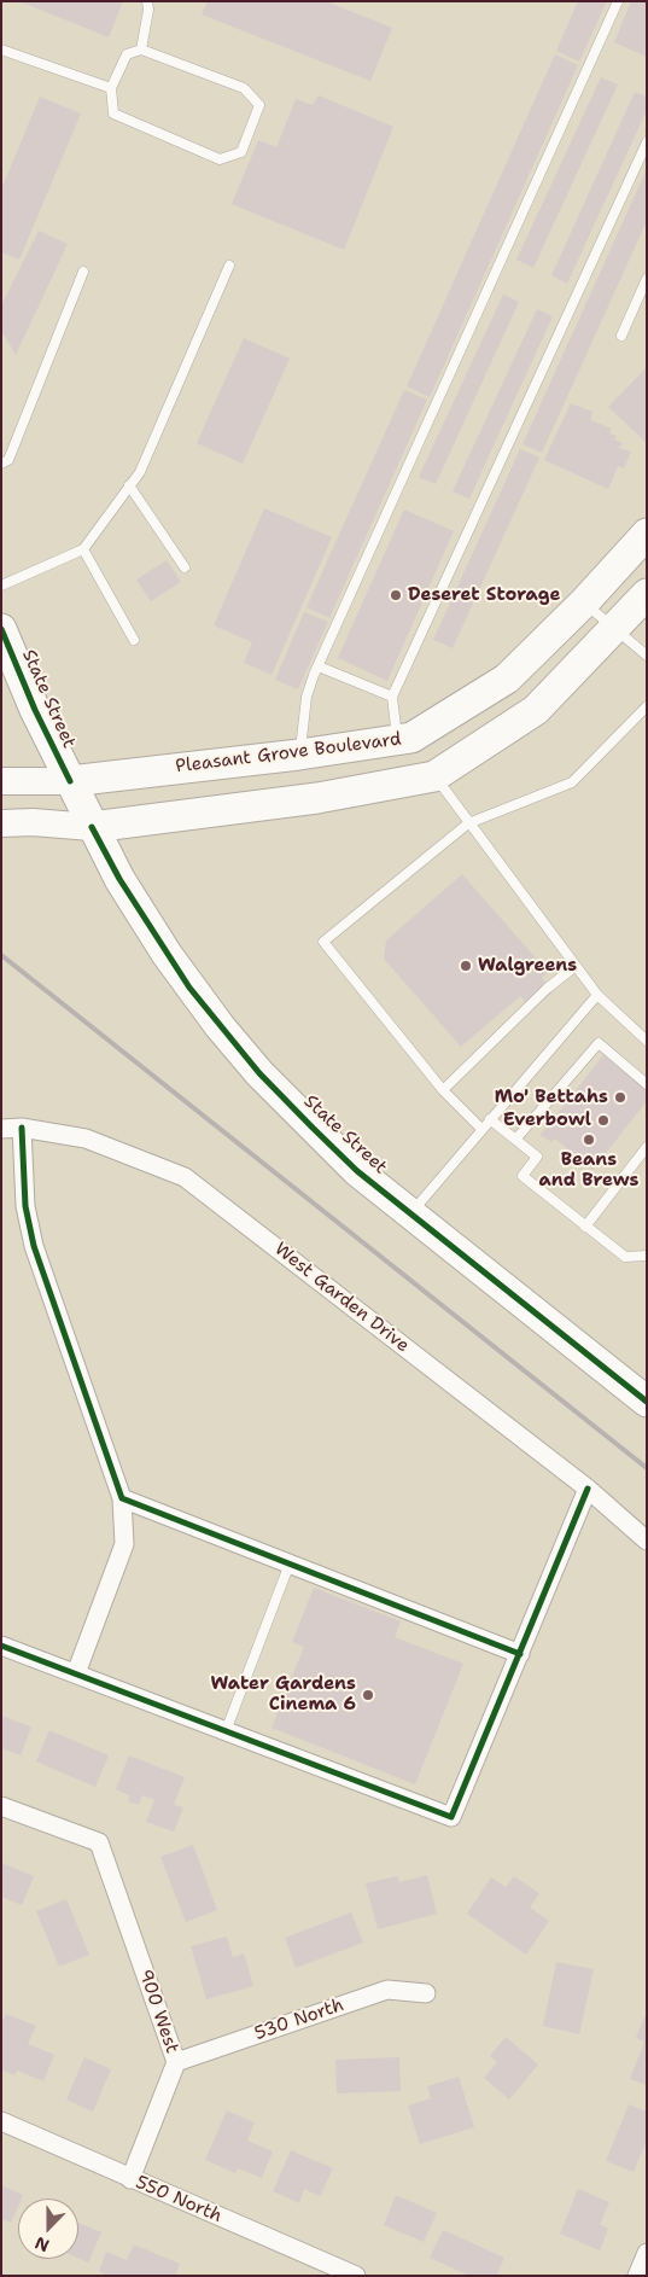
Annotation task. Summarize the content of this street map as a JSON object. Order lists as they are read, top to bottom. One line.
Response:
{"streets":{"main road":["State Street","Pleasant Grove Boulevard"],"street":["West Garden Drive","900 West","530 North","550 North"]},"crossings":[["State Street","Pleasant Grove Boulevard"],["900 West","530 North"],["900 West","550 North"]],"places":["Deseret Storage","Walgreens","Mo' Bettahs","Everbowl","Beans and Brews","Water Gardens Cinema 6"],"north":"bottom"}
